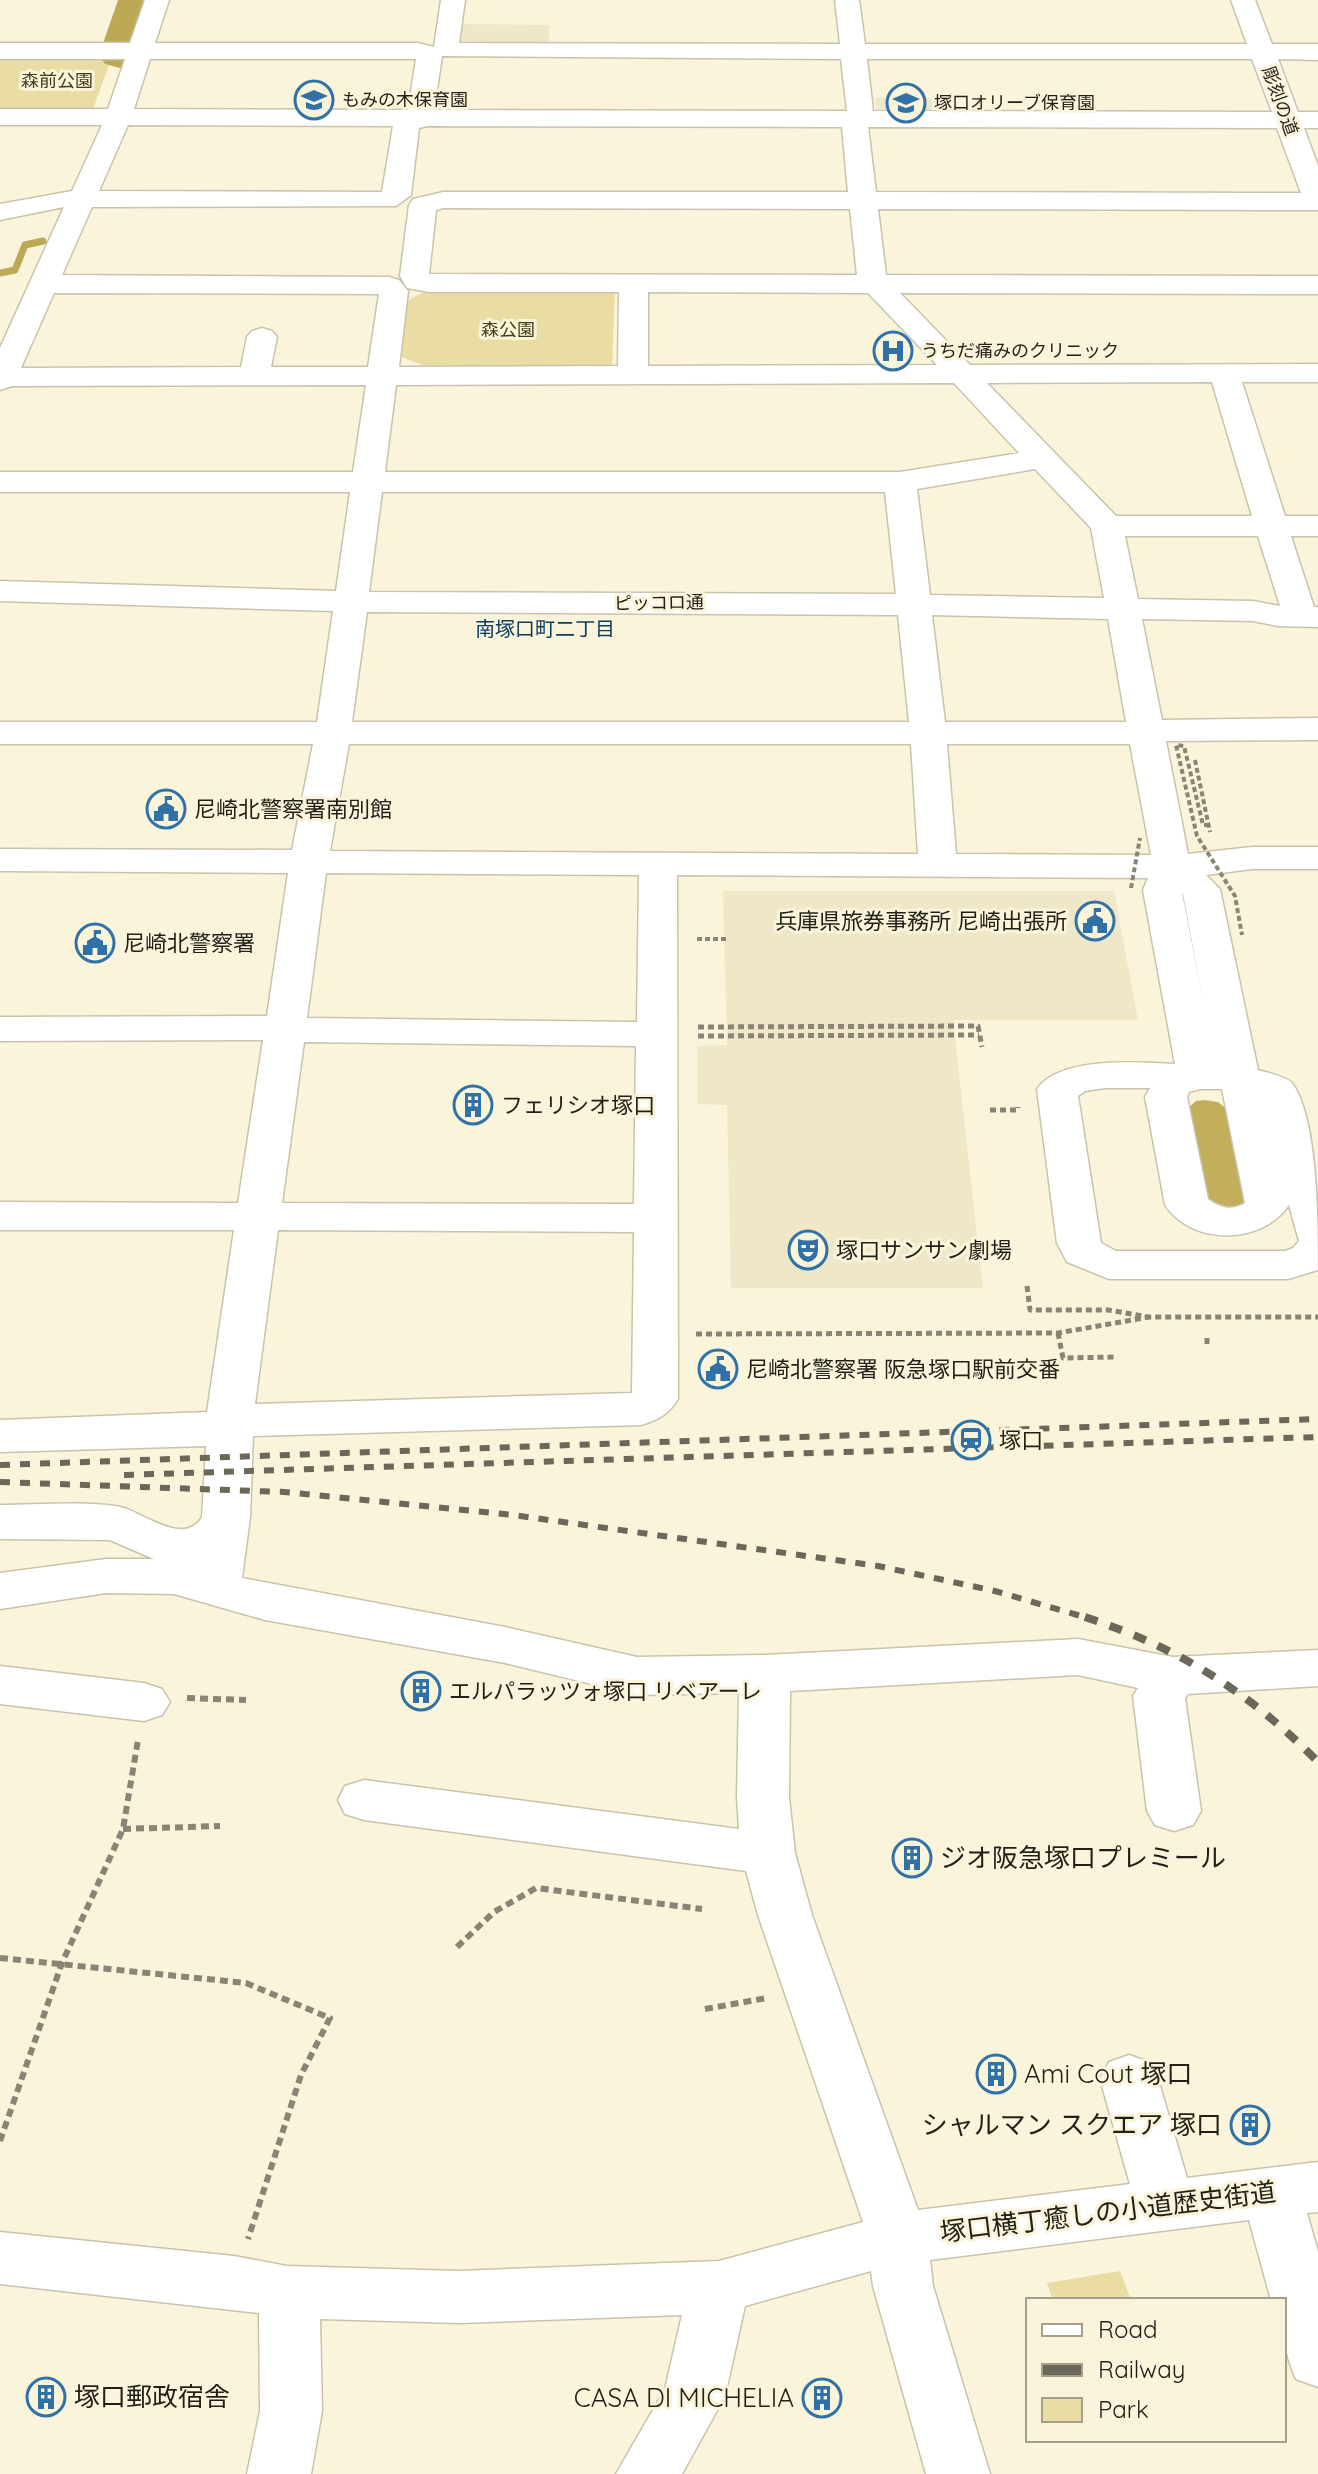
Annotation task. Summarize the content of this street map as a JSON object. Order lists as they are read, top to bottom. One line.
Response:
{"streets":{"street":["彫刻の道","ピッコロ通","塚口横丁癒しの小道歴史街道"]},"districts":["南塚口町二丁目"],"parks":["森前公園","森公園"],"places":{"school or university":["もみの木保育園","塚口オリーブ保育園"],"hospital":["うちだ痛みのクリニック"],"public building":["尼崎北警察署南別館","兵庫県旅券事務所 尼崎出張所","尼崎北警察署","尼崎北警察署 阪急塚口駅前交番"],"building":["フェリシオ塚口","エルパラッツォ塚口 リベアーレ","ジオ阪急塚口プレミール","Ami Cout 塚口","シャルマン スクエア 塚口","塚口郵政宿舎","CASA DI MICHELIA"],"theatre":["塚口サンサン劇場"],"station":["塚口"]},"legend":["Road","Railway","Park"]}
